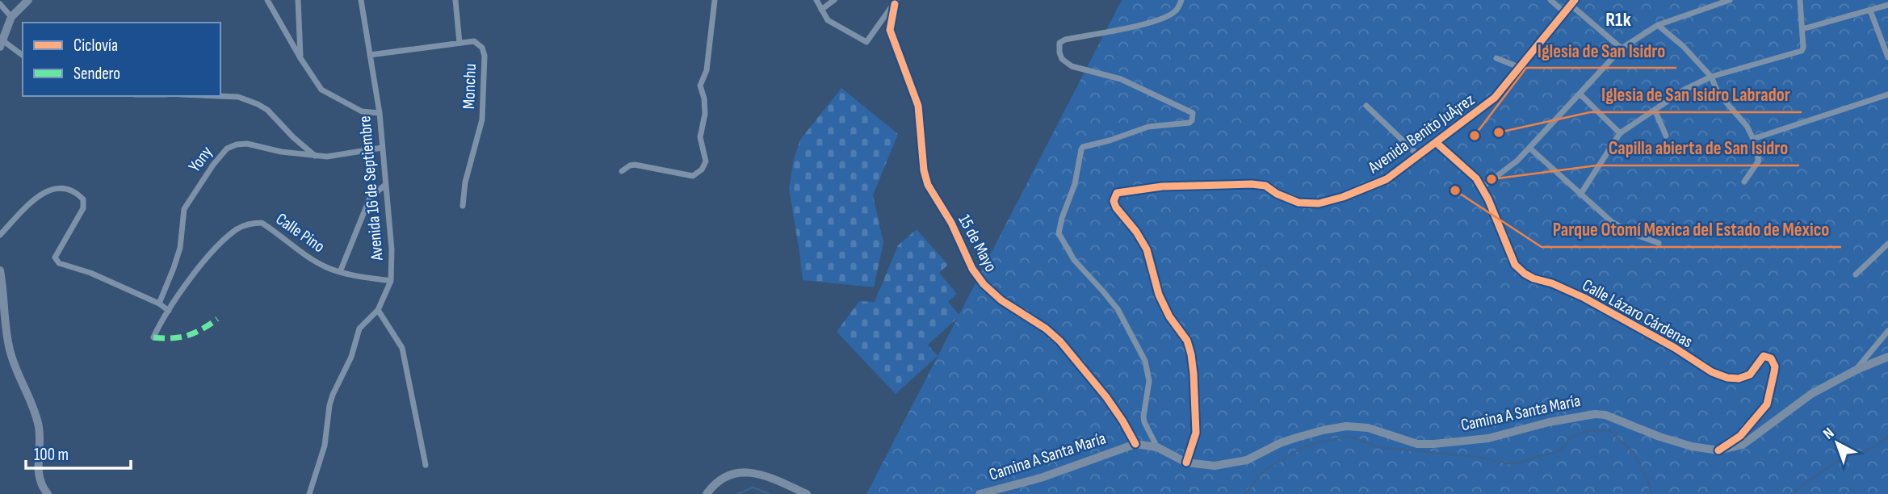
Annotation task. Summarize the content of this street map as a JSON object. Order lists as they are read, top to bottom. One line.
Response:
{"streets":{"main road":["Camina A Santa María"],"street":["Monchu","Avenida Benito JuÃ¡rez","Yony","Avenida 16 de Septiembre","Calle Pino","15 de Mayo","Calle Lázaro Cárdenas"]},"crossings":[["Monchu","Avenida 16 de Septiembre"],["Avenida Benito JuÃ¡rez","Calle Lázaro Cárdenas"],["Avenida Benito JuÃ¡rez","Camina A Santa María"],["Yony","Avenida 16 de Septiembre"],["Avenida 16 de Septiembre","Calle Pino"],["15 de Mayo","Camina A Santa María"],["Calle Lázaro Cárdenas","Camina A Santa María"]],"districts":["R1k"],"places":["Iglesia de San Isidro Labrador","Iglesia de San Isidro","Capilla abierta de San Isidro","Parque Otomí Mexica del Estado de México"],"legend":["Ciclovía","Sendero"],"scale_bar":"100 m","north":"top left"}
